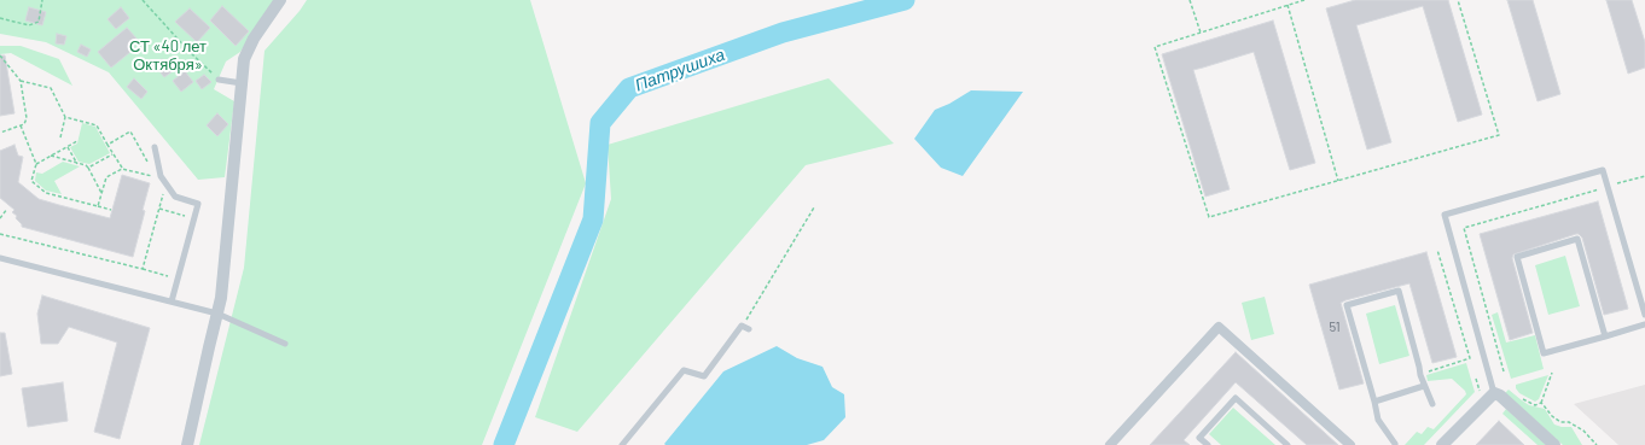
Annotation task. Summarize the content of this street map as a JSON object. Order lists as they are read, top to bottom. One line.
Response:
{"water":["Патрушиха"],"parks":["СТ «40 лет Октября»"],"house_numbers":["51"]}
